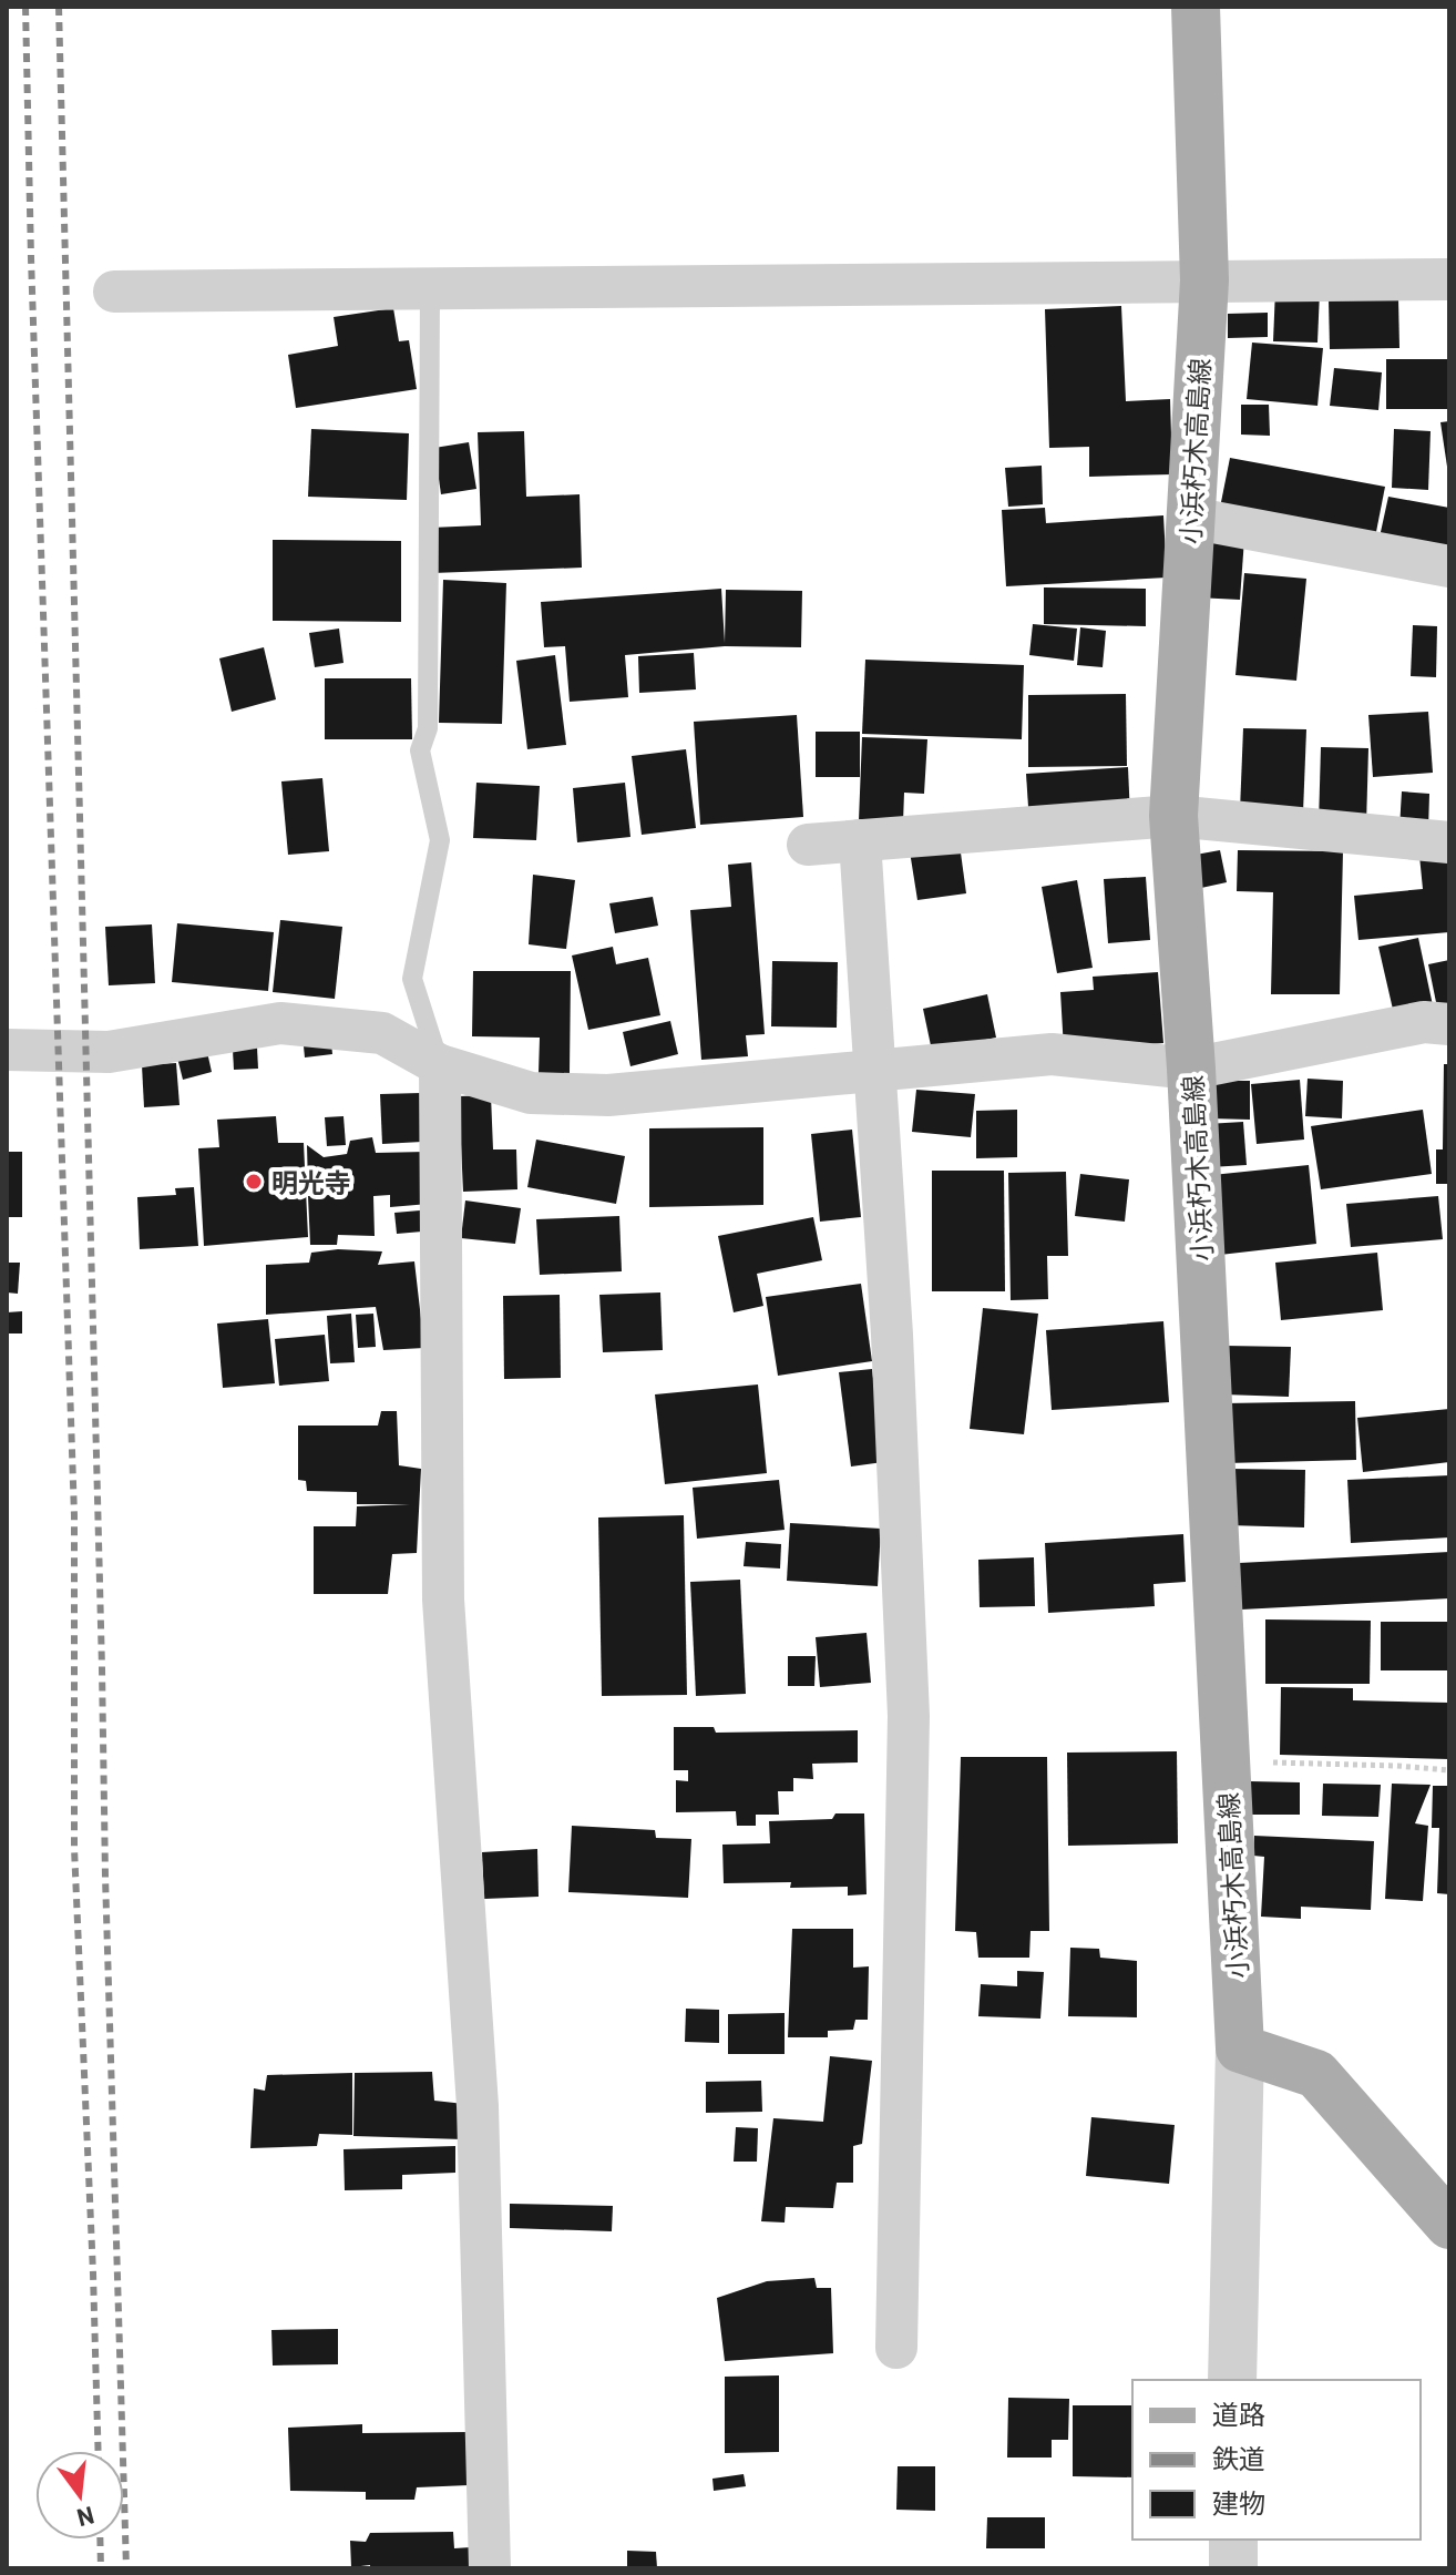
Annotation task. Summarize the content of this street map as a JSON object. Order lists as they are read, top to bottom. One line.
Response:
{"streets":{"main road":["小浜朽木高島線"]},"places":["明光寺"],"legend":["道路","鉄道","建物"],"north":"bottom"}
